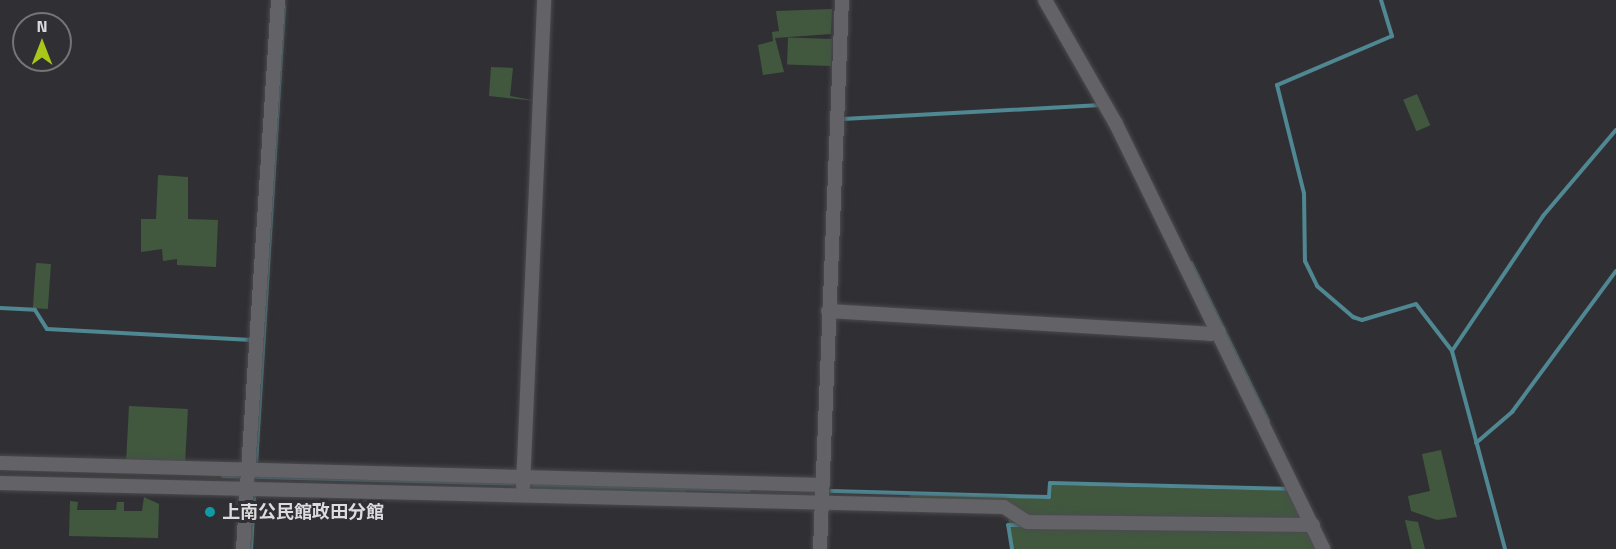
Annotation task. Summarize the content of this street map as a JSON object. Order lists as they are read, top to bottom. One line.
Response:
{"places":["上南公民館政田分館"],"north":"top"}
